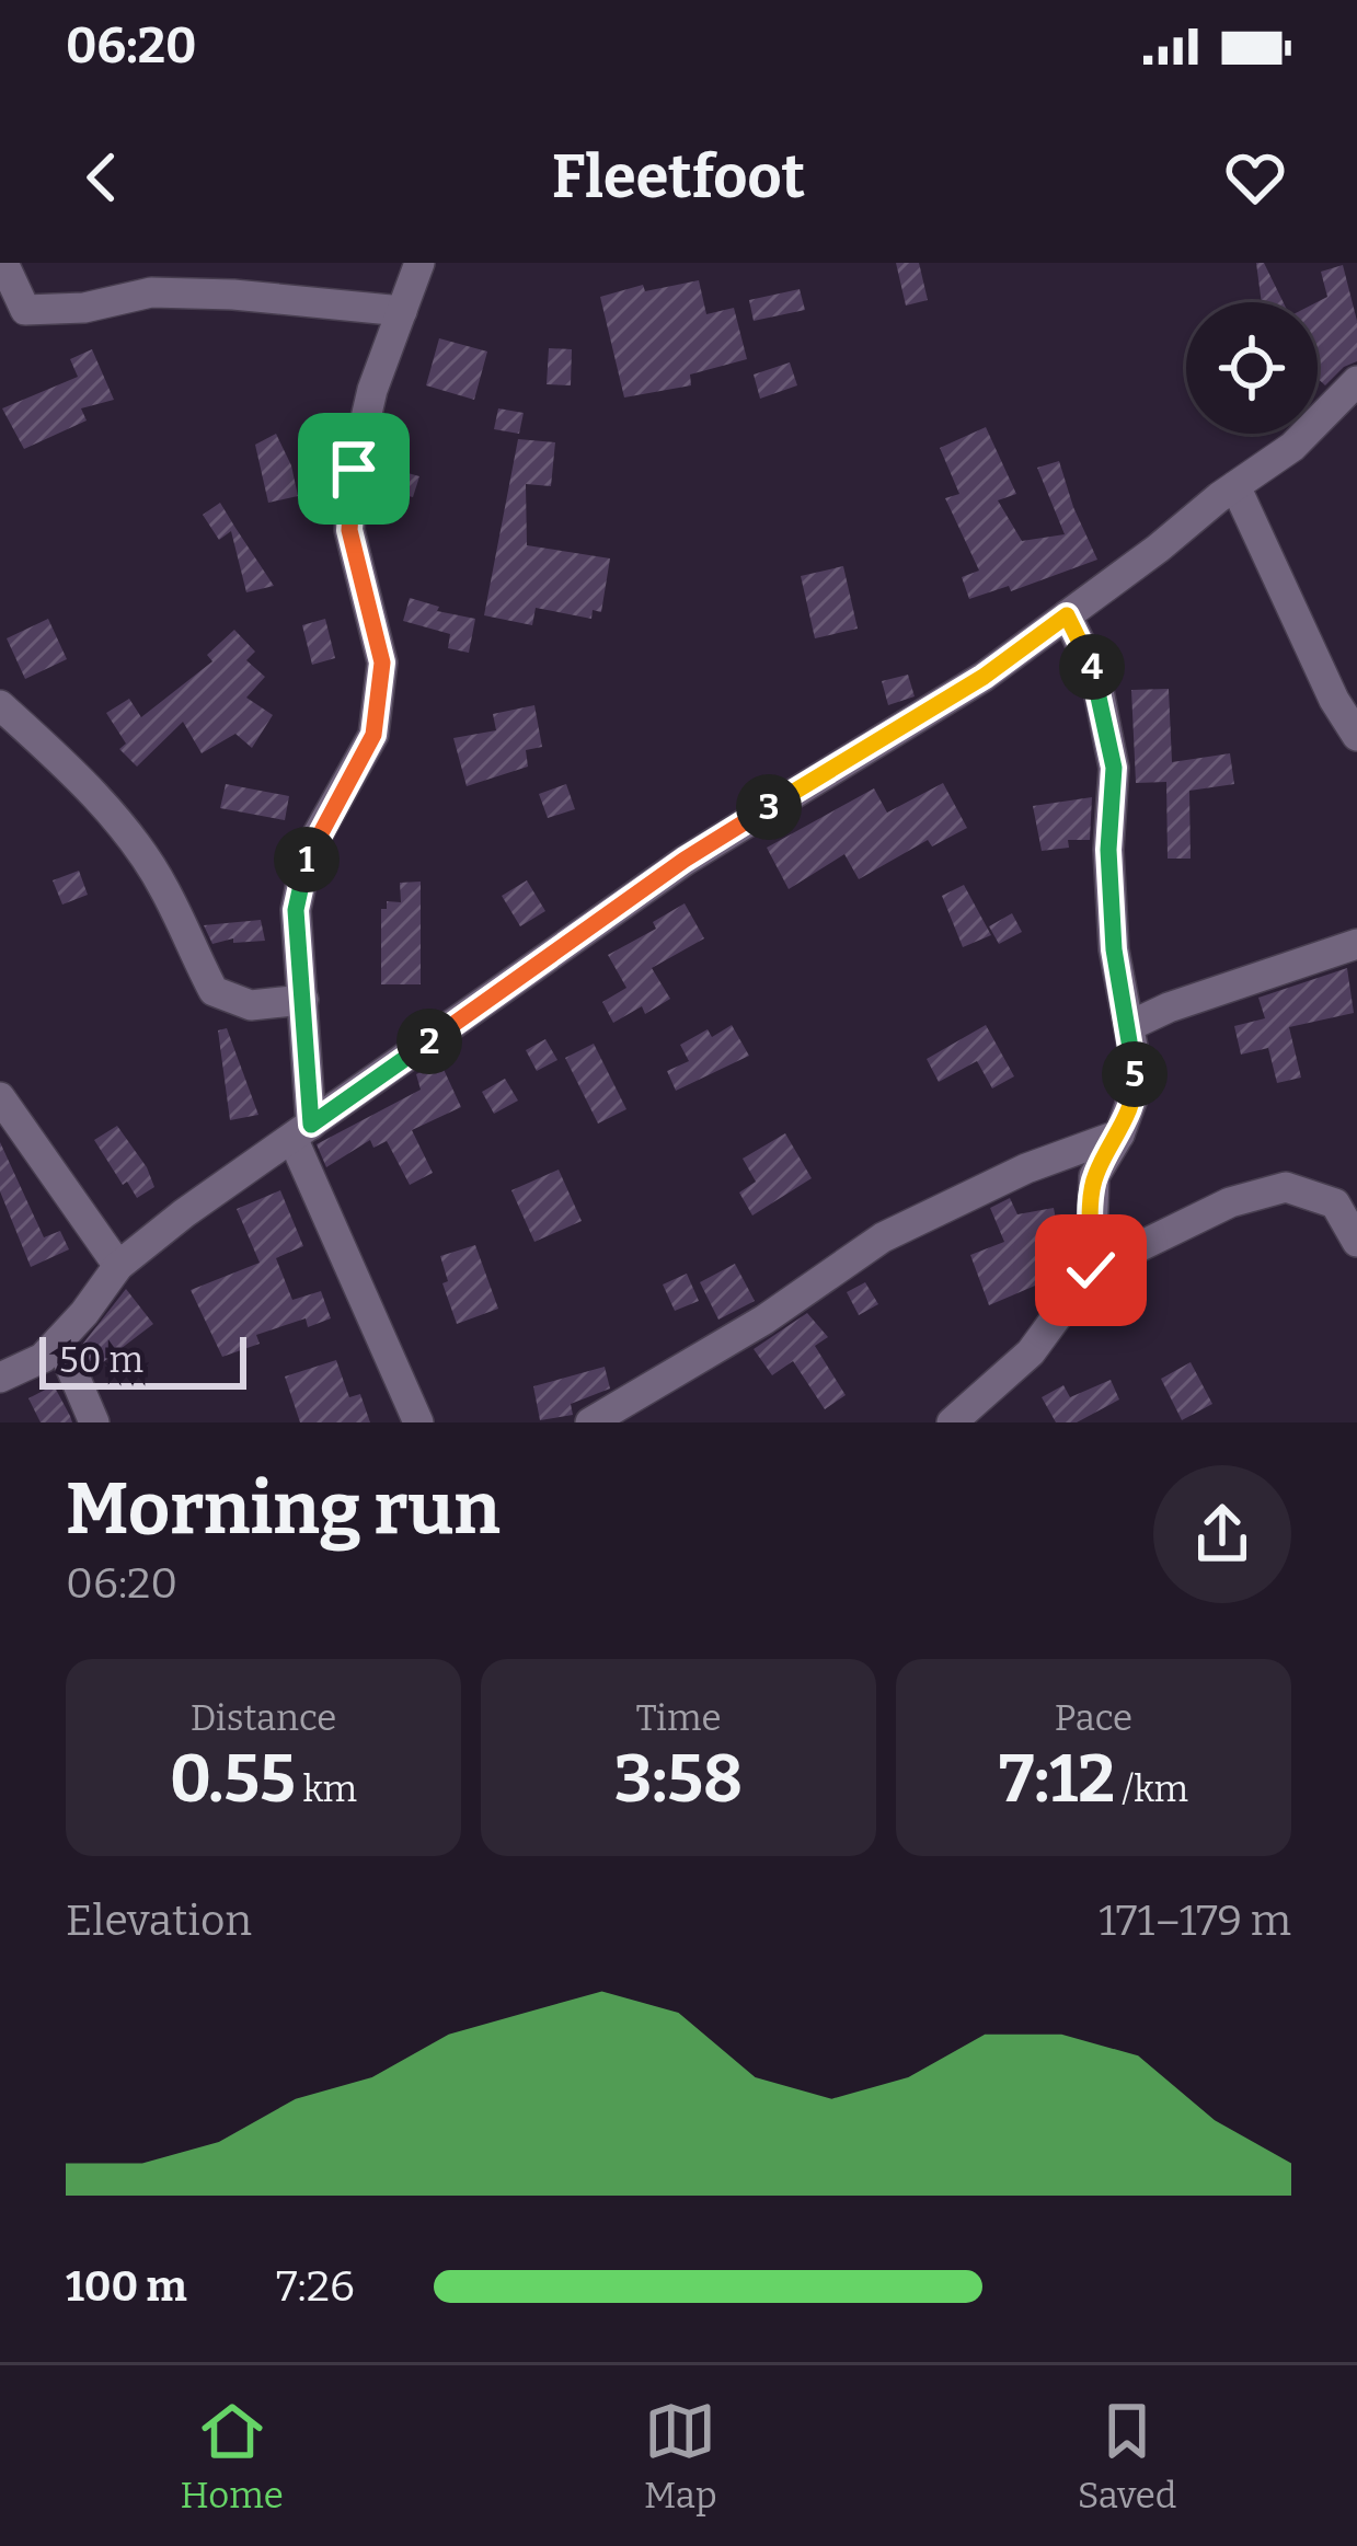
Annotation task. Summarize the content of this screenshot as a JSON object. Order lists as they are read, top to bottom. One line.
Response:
{"scale_bar":"50 m","page":{"status":"06:20","header":"Fleetfoot","pins":["4","3","1","2","5"],"scale":"50 m","heading":["Morning run","06:20"],"stats":[["Distance","0.55 km"],["Time","3:58"],["Pace","7:12 /km"]],"chart":["Elevation","171–179 m"],"list":[{"name":"100 m","note":"7:26"}],"tabs":["Home","Map","Saved"]}}
